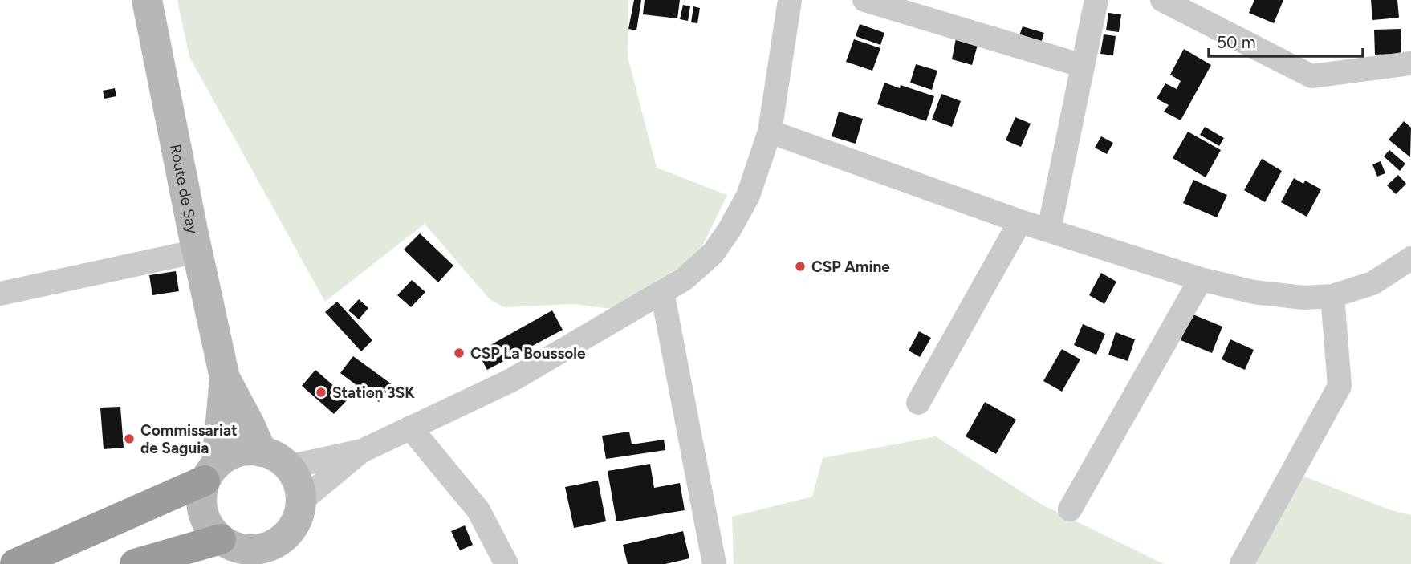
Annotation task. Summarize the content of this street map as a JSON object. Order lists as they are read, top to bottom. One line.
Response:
{"streets":{"main road":["Route de Say"]},"places":["CSP Amine","CSP La Boussole","Station 3SK","Commissariat de Saguia"],"scale_bar":"50 m"}
